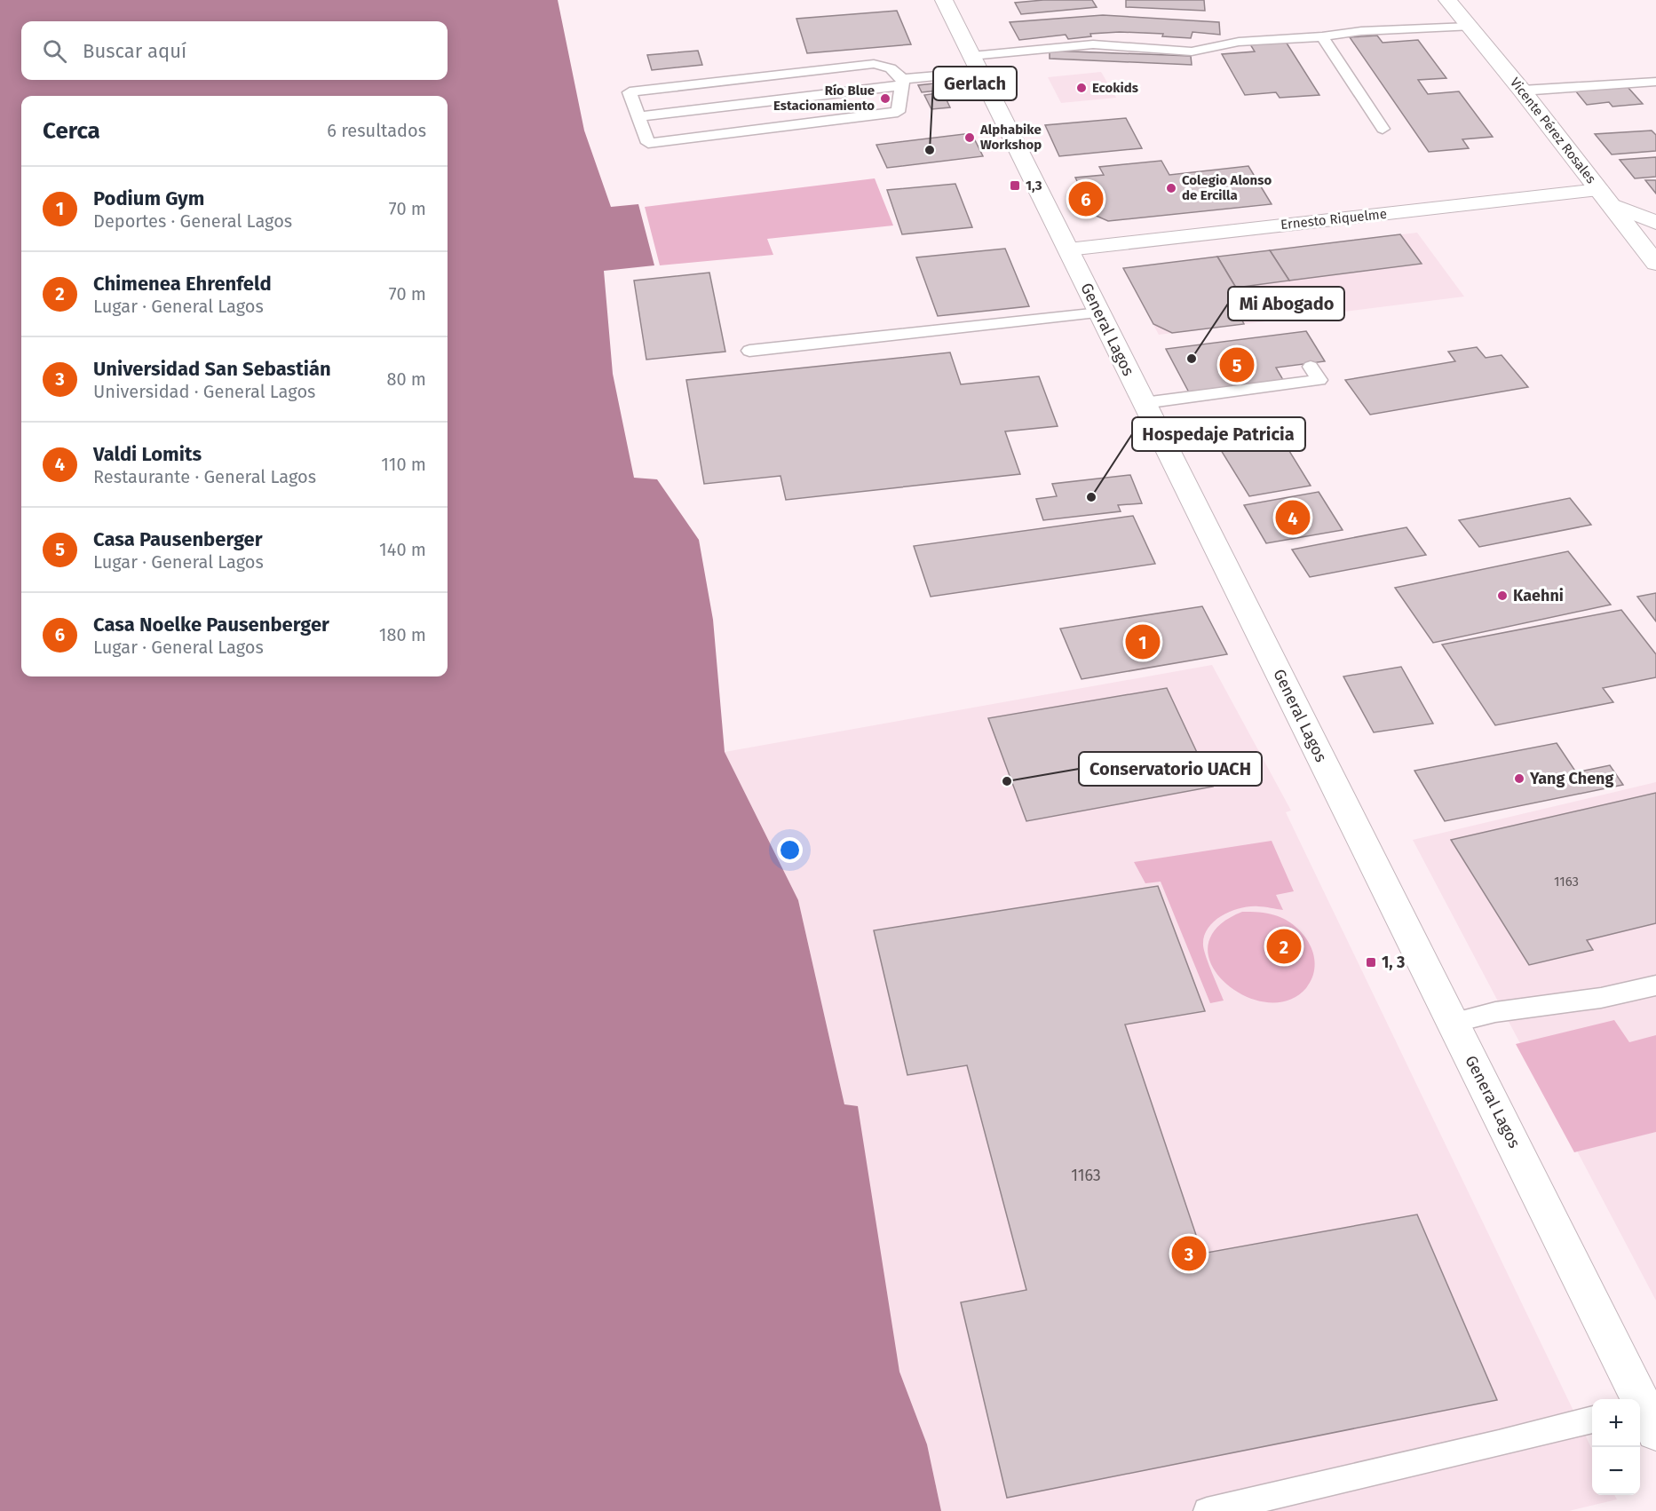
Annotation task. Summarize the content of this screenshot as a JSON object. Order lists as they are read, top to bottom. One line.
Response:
{"streets":{"main road":["Vicente Pérez Rosales","Ernesto Riquelme","General Lagos"]},"crossings":[["Vicente Pérez Rosales","Ernesto Riquelme"],["Ernesto Riquelme","General Lagos"]],"places":{"other":["Ecokids","Río Blue Estacionamiento","Alphabike Workshop","Gerlach","Colegio Alonso de Ercilla","Mi Abogado","Hospedaje Patricia","Kaehni","Yang Cheng","Conservatorio UACH"],"transit":["1,3","1, 3"]},"house_numbers":["1163","1163"],"page":{"search":"Buscar aquí","heading":["Cerca","6 resultados"],"list":[{"mark":"1","name":"Podium Gym","note":"Deportes · General Lagos","value":"70 m"},{"mark":"2","name":"Chimenea Ehrenfeld","note":"Lugar · General Lagos","value":"70 m"},{"mark":"3","name":"Universidad San Sebastián","note":"Universidad · General Lagos","value":"80 m"},{"mark":"4","name":"Valdi Lomits","note":"Restaurante · General Lagos","value":"110 m"},{"mark":"5","name":"Casa Pausenberger","note":"Lugar · General Lagos","value":"140 m"},{"mark":"6","name":"Casa Noelke Pausenberger","note":"Lugar · General Lagos","value":"180 m"}],"pins":["6","5","4","1","2","3"],"map_buttons":["+","−"]}}
